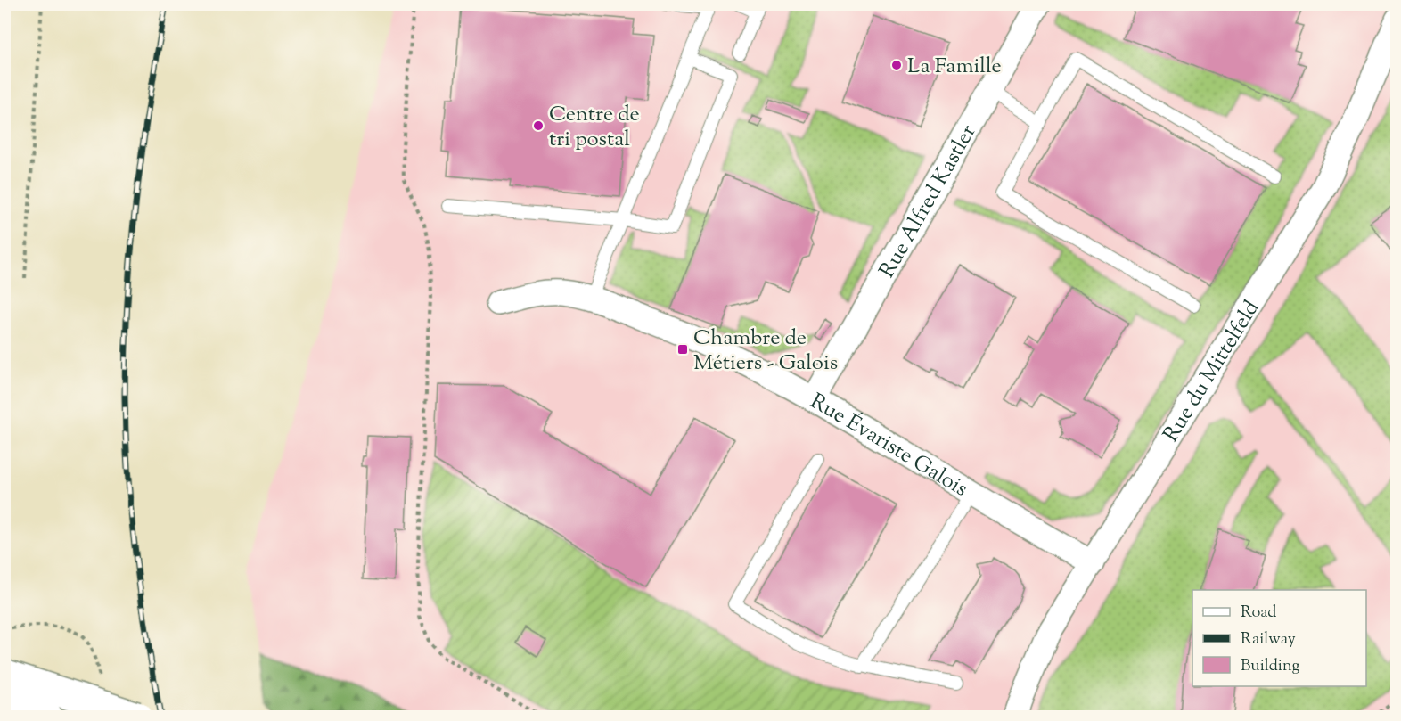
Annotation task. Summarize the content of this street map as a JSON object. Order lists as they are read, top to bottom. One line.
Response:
{"streets":{"street":["Rue Alfred Kastler","Rue du Mittelfeld","Rue Évariste Galois"]},"crossings":[["Rue Alfred Kastler","Rue Évariste Galois"],["Rue du Mittelfeld","Rue Évariste Galois"]],"places":{"other":["La Famille","Centre de tri postal"],"transit":["Chambre de Métiers - Galois"]},"legend":["Road","Railway","Building"]}
